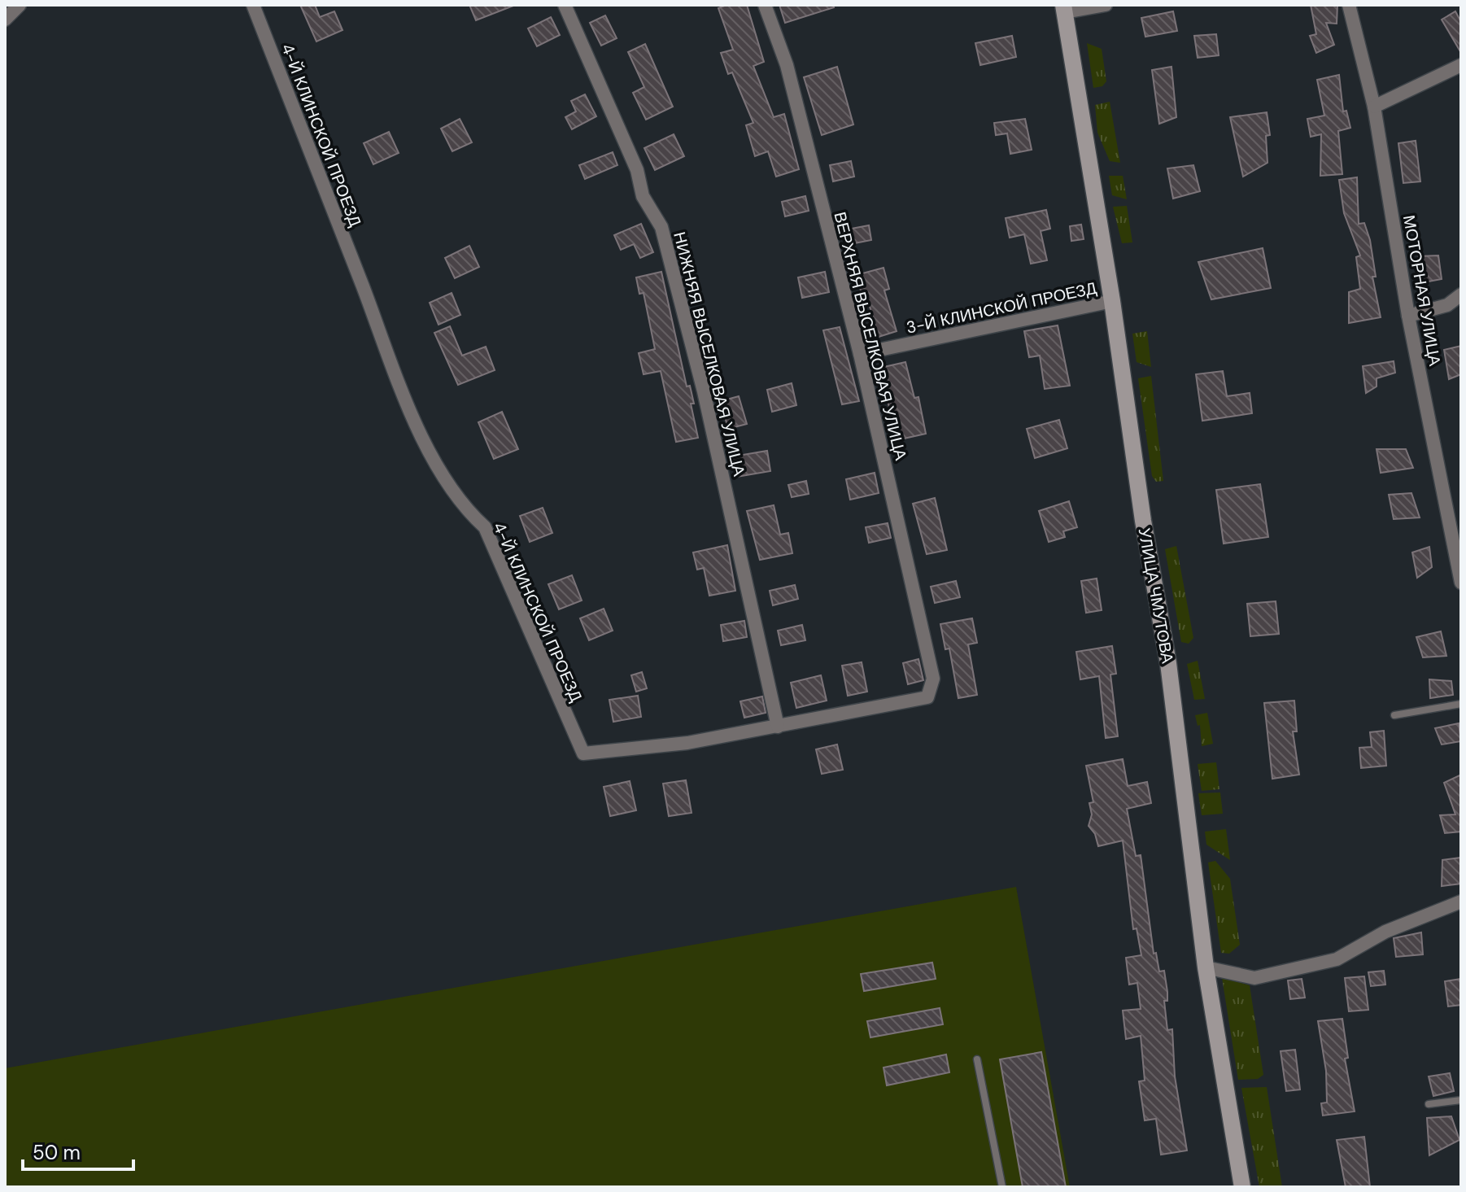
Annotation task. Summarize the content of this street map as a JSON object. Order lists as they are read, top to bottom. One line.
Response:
{"streets":{"main road":["УЛИЦА ЧМУТОВА"],"street":["4-Й КЛИНСКОЙ ПРОЕЗД","МОТОРНАЯ УЛИЦА","3-Й КЛИНСКОЙ ПРОЕЗД","ВЕРХНЯЯ ВЫСЕЛКОВАЯ УЛИЦА","НИЖНЯЯ ВЫСЕЛКОВАЯ УЛИЦА"]},"crossings":[["4-Й КЛИНСКОЙ ПРОЕЗД","ВЕРХНЯЯ ВЫСЕЛКОВАЯ УЛИЦА"],["4-Й КЛИНСКОЙ ПРОЕЗД","НИЖНЯЯ ВЫСЕЛКОВАЯ УЛИЦА"],["3-Й КЛИНСКОЙ ПРОЕЗД","ВЕРХНЯЯ ВЫСЕЛКОВАЯ УЛИЦА"],["3-Й КЛИНСКОЙ ПРОЕЗД","УЛИЦА ЧМУТОВА"]],"scale_bar":"50 m"}
